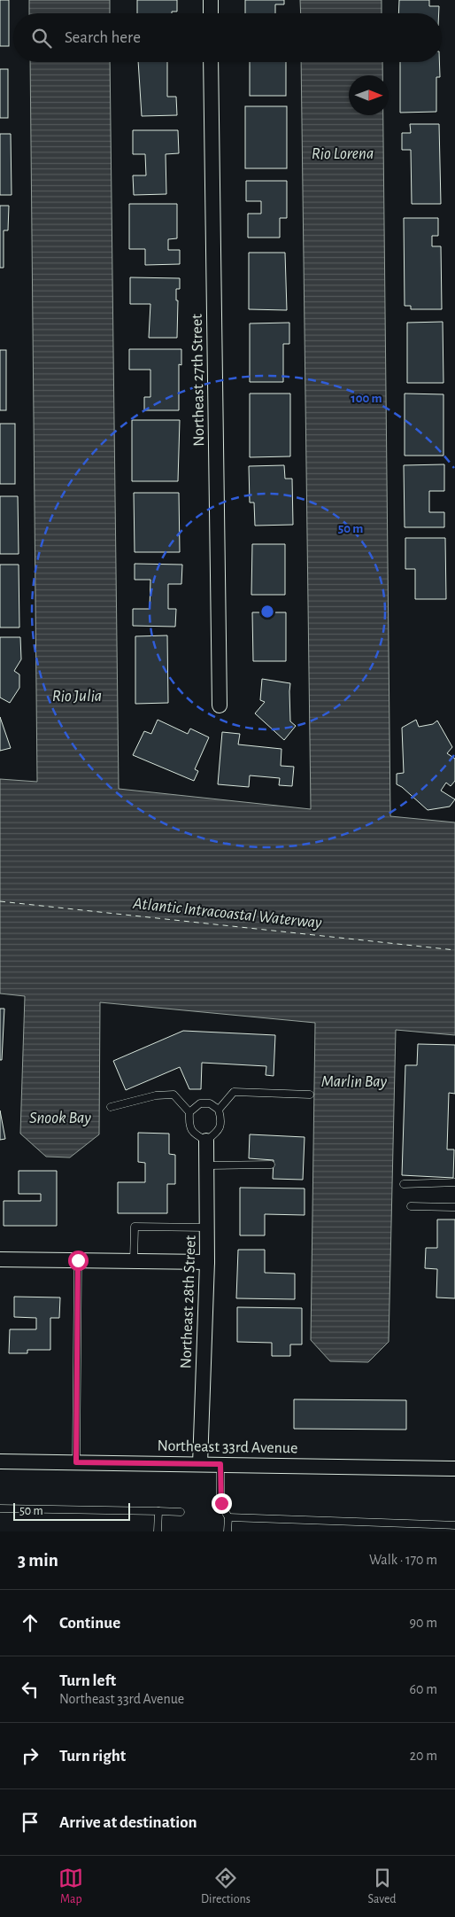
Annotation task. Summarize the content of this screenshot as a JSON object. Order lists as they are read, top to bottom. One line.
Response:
{"streets":{"street":["Northeast 27th Street","Northeast 28th Street","Northeast 33rd Avenue"]},"crossings":[["Northeast 28th Street","Northeast 33rd Avenue"]],"water":["Rio Lorena","Rio Julia","Atlantic Intracoastal Waterway","Marlin Bay","Snook Bay"],"scale_bar":"50 m","north":"right","page":{"search":"Search here","scale":"50 m","heading":["3 min","Walk · 170 m"],"list":[["Continue","90 m"],["Turn left","Northeast 33rd Avenue","60 m"],["Turn right","20 m"],"Arrive at destination"],"nav":["Map","Directions","Saved"]},"rings":["100 m","50 m"]}
